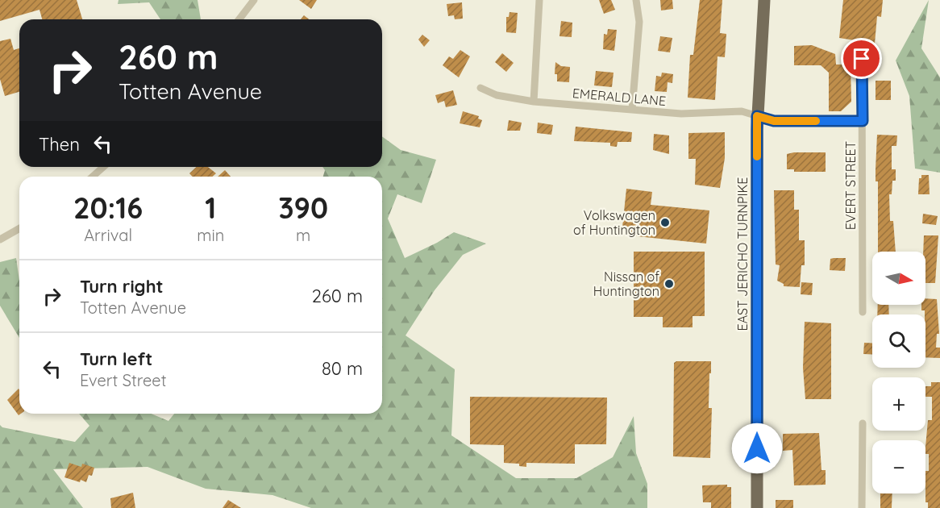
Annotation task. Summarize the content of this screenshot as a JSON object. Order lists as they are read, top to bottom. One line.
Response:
{"streets":{"main road":["EAST JERICHO TURNPIKE"],"street":["EMERALD LANE","EVERT STREET"]},"crossings":[["EMERALD LANE","EVERT STREET"],["EMERALD LANE","EAST JERICHO TURNPIKE"]],"places":["Volkswagen of Huntington","Nissan of Huntington"],"north":"right","page":{"turn":["260 m","Totten Avenue"],"then":"Then","eta":["20:16","Arrival","1","min","390","m"],"map_buttons":["+","−"],"list":[{"name":"Turn right","note":"Totten Avenue","value":"260 m"},{"name":"Turn left","note":"Evert Street","value":"80 m"}]}}
